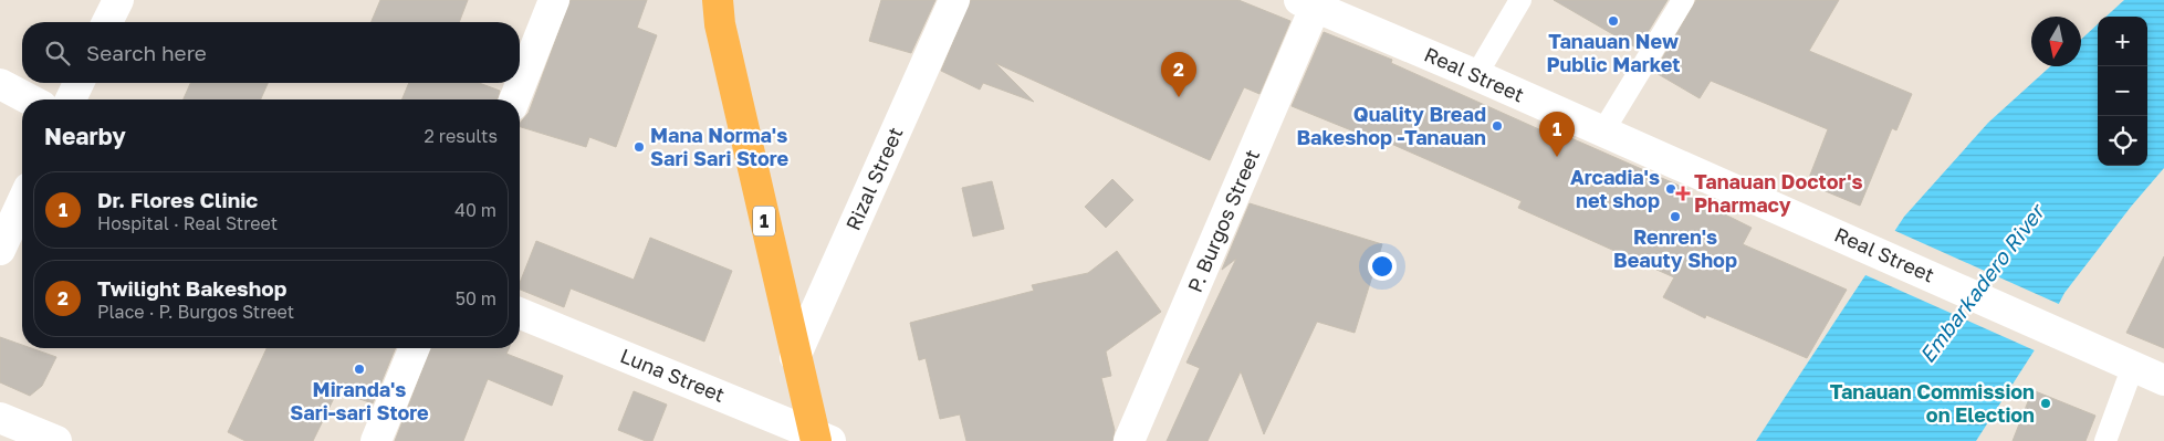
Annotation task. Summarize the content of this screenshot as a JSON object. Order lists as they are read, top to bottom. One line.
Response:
{"streets":{"highway":["1"],"street":["Real Street","Rizal Street","P. Burgos Street","Luna Street"]},"crossings":[["Real Street","P. Burgos Street"],["Rizal Street","1"],["1","Luna Street"]],"water":["Embarkadero River"],"places":{"other":["Tanauan New Public Market","Quality Bread Bakeshop -Tanauan","Mana Norma's Sari Sari Store","Arcadia's net shop","Renren's Beauty Shop","Miranda's Sari-sari Store","Tanauan Commission on Election"],"health":["Tanauan Doctor's Pharmacy"]},"north":"bottom","page":{"map_buttons":["+","−"],"search":"Search here","pins":["2","1"],"heading":["Nearby","2 results"],"list":[{"mark":"1","name":"Dr. Flores Clinic","note":"Hospital · Real Street","value":"40 m"},{"mark":"2","name":"Twilight Bakeshop","note":"Place · P. Burgos Street","value":"50 m"}]}}
